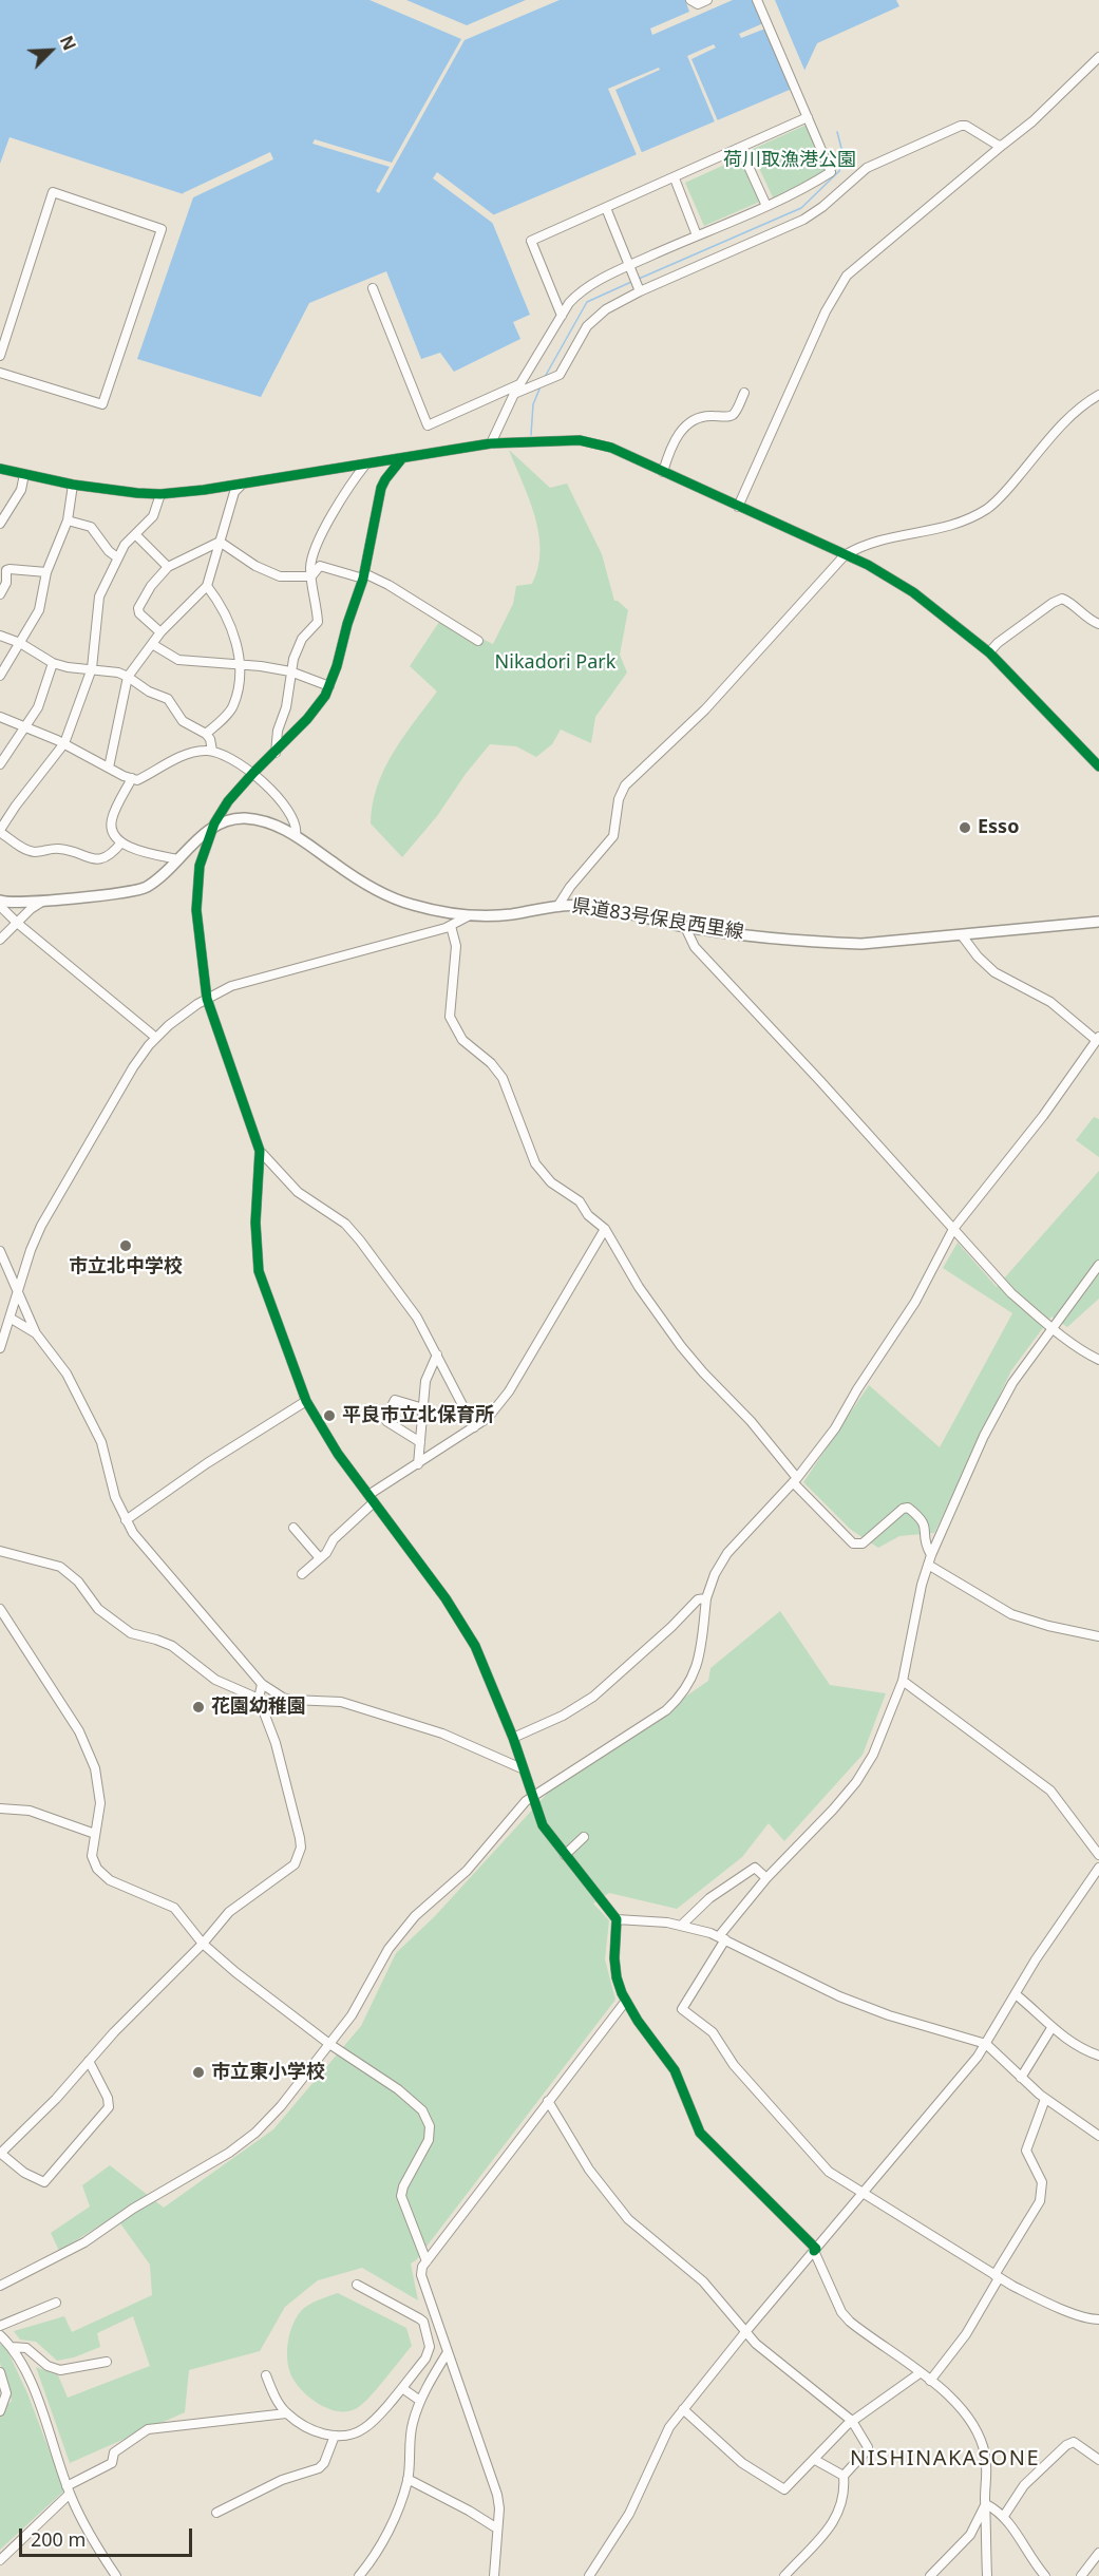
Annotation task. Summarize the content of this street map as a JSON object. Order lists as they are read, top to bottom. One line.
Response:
{"streets":{"main road":["県道83号保良西里線"]},"districts":["NISHINAKASONE"],"parks":["荷川取漁港公園","Nikadori Park"],"places":["Esso","市立北中学校","平良市立北保育所","花園幼稚園","市立東小学校"],"scale_bar":"200 m","north":"top right"}
